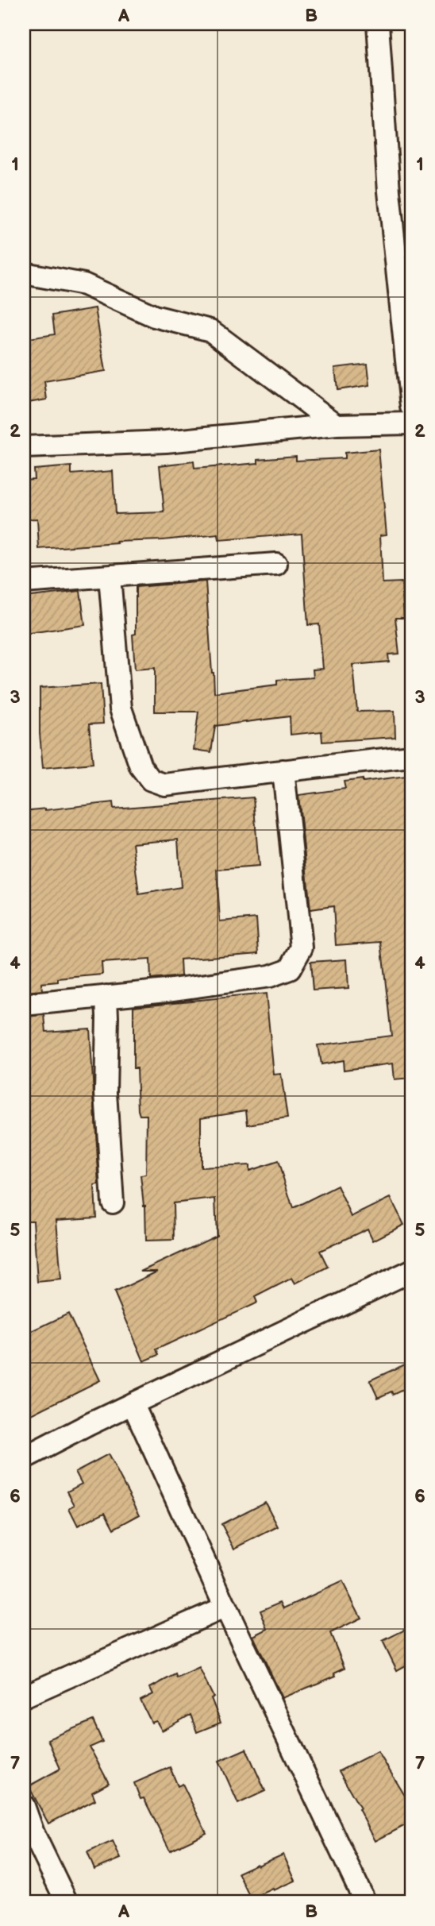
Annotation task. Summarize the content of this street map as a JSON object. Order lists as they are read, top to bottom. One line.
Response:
{"grid":{"columns":["A","B"],"rows":["1","2","3","4","5","6","7"]}}
